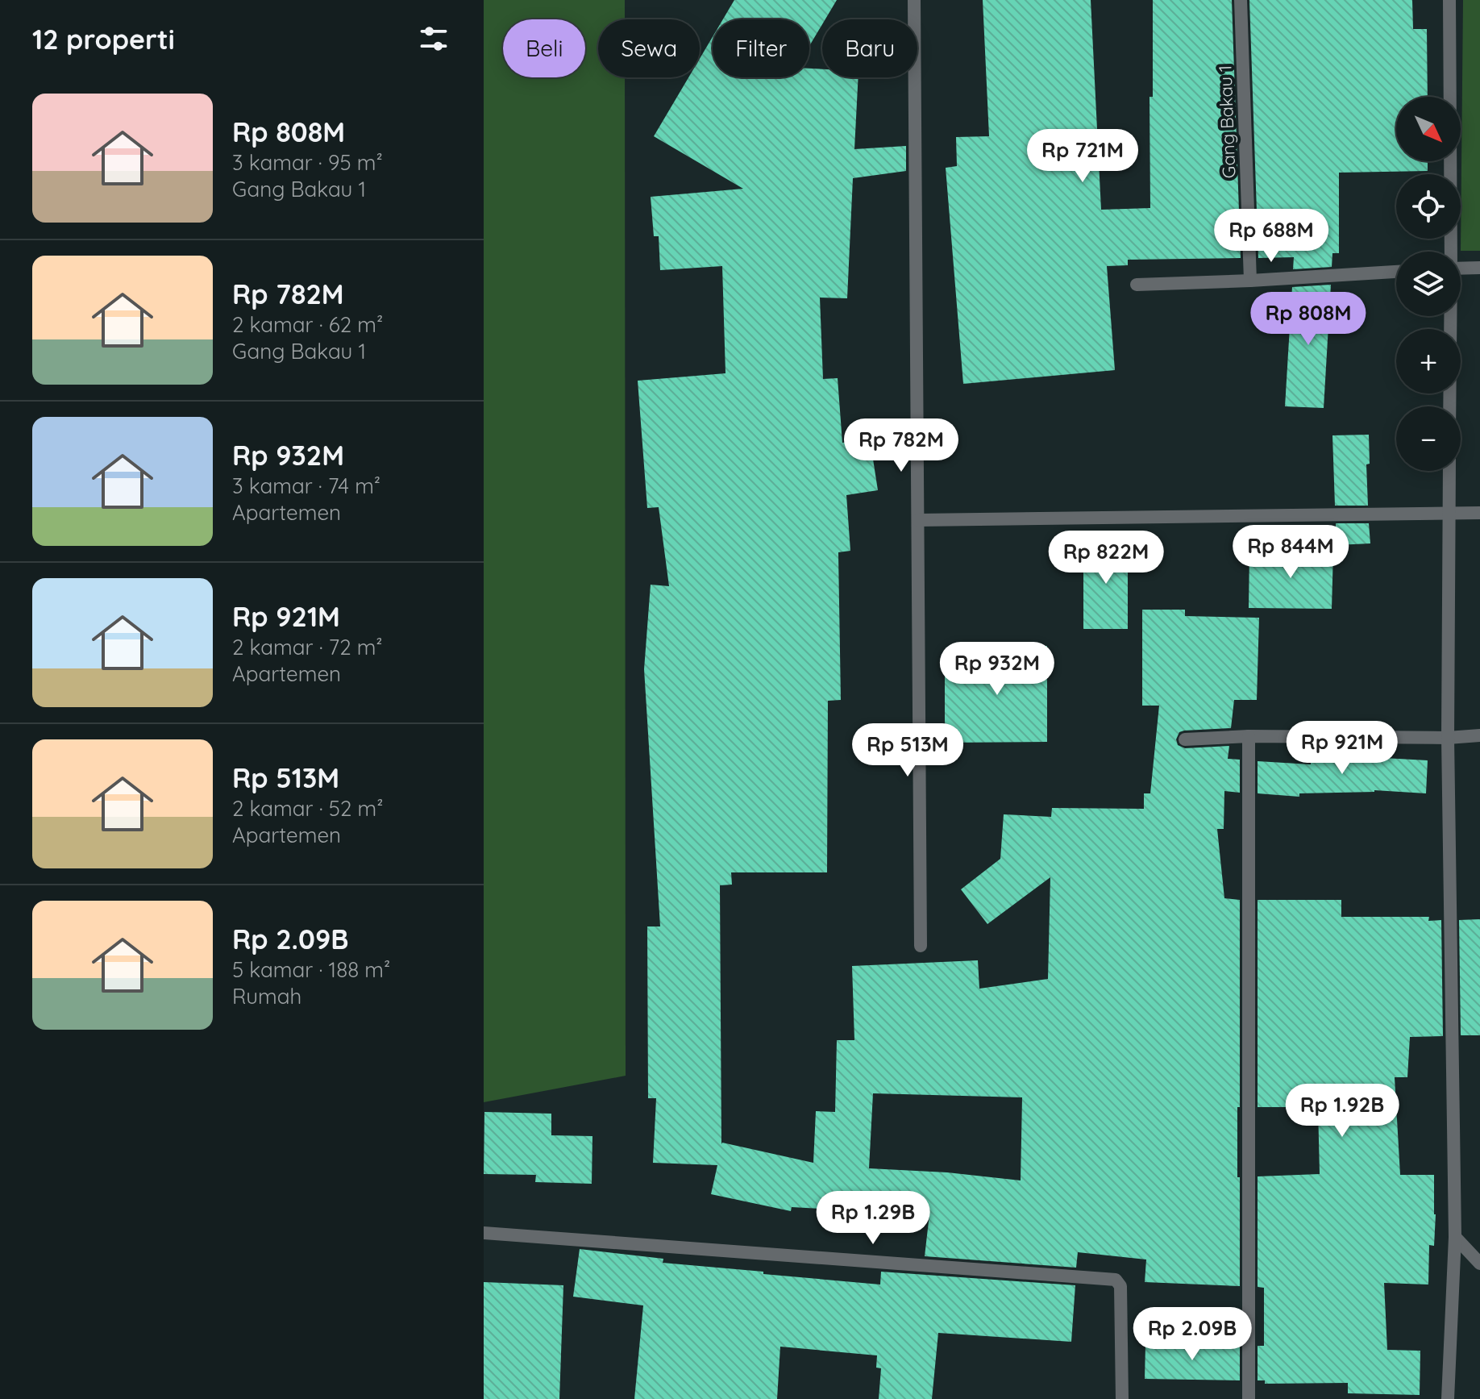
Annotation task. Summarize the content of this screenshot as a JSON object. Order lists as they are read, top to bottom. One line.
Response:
{"streets":{"street":["Gang Bakau 1"]},"north":"bottom right","page":{"heading":"12 properti","chip":["Beli","Sewa","Filter","Baru"],"list":[{"name":"Rp 808M","note":"3 kamar · 95 m² · Gang Bakau 1"},{"name":"Rp 782M","note":"2 kamar · 62 m² · Gang Bakau 1"},{"name":"Rp 932M","note":"3 kamar · 74 m² · Apartemen"},{"name":"Rp 921M","note":"2 kamar · 72 m² · Apartemen"},{"name":"Rp 513M","note":"2 kamar · 52 m² · Apartemen"},{"name":"Rp 2.09B","note":"5 kamar · 188 m² · Rumah"}],"map_buttons":["+","−"],"price":["Rp 721M","Rp 688M","Rp 808M","Rp 782M","Rp 844M","Rp 822M","Rp 932M","Rp 921M","Rp 513M","Rp 1.92B","Rp 1.29B","Rp 2.09B"]}}
